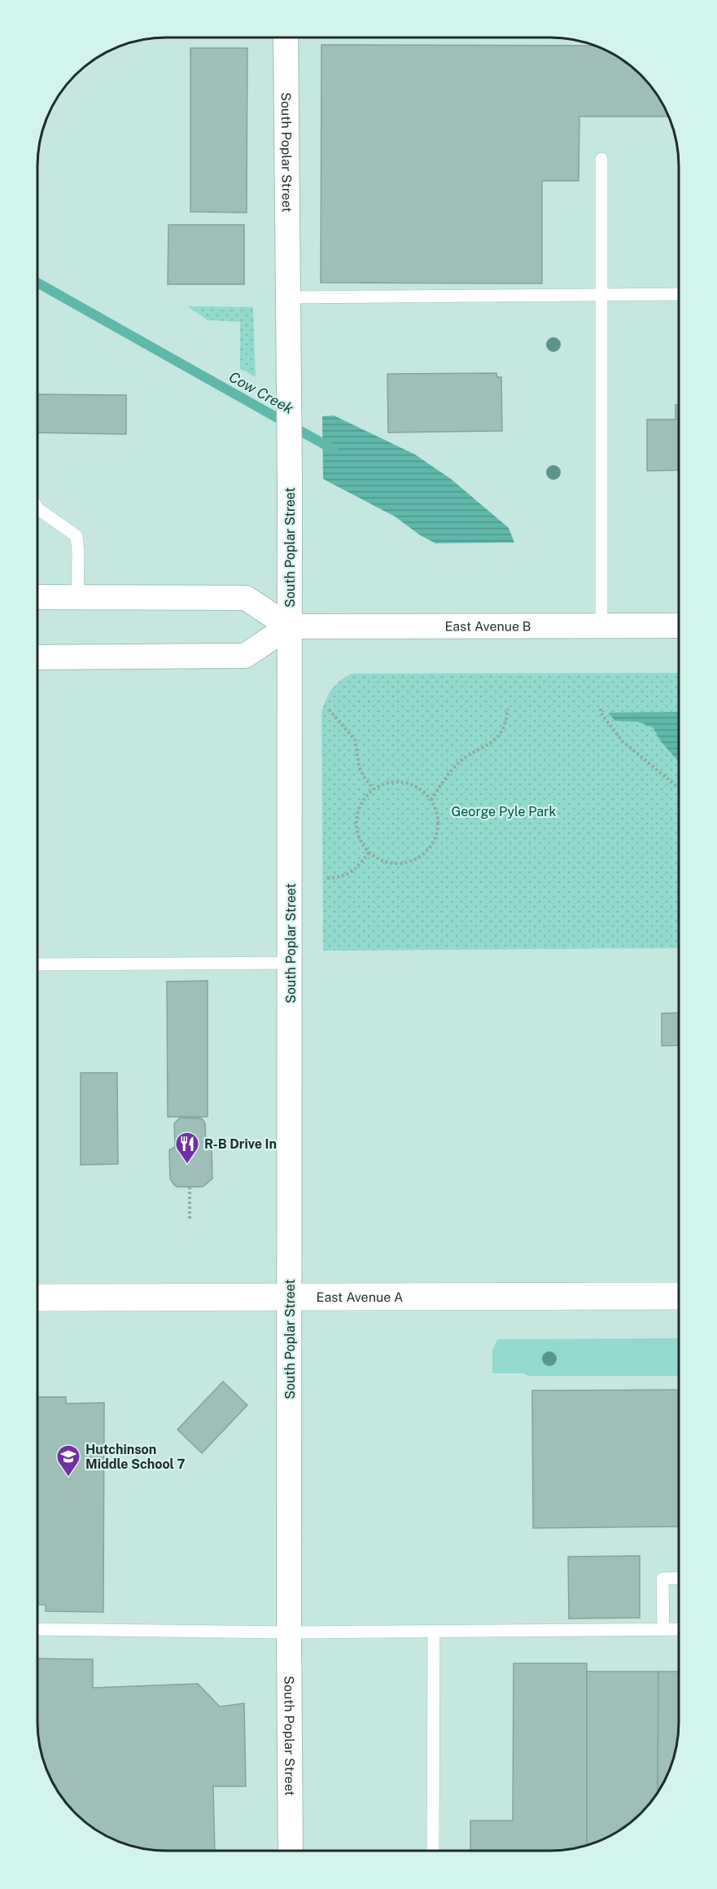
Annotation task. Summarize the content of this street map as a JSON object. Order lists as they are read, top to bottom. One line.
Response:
{"streets":{"main road":["East Avenue A"],"street":["South Poplar Street","East Avenue B"]},"crossings":[["South Poplar Street","East Avenue B"],["South Poplar Street","East Avenue A"]],"water":["Cow Creek"],"parks":["George Pyle Park"],"places":{"restaurant":["R-B Drive In"],"school or university":["Hutchinson Middle School 7"]}}
